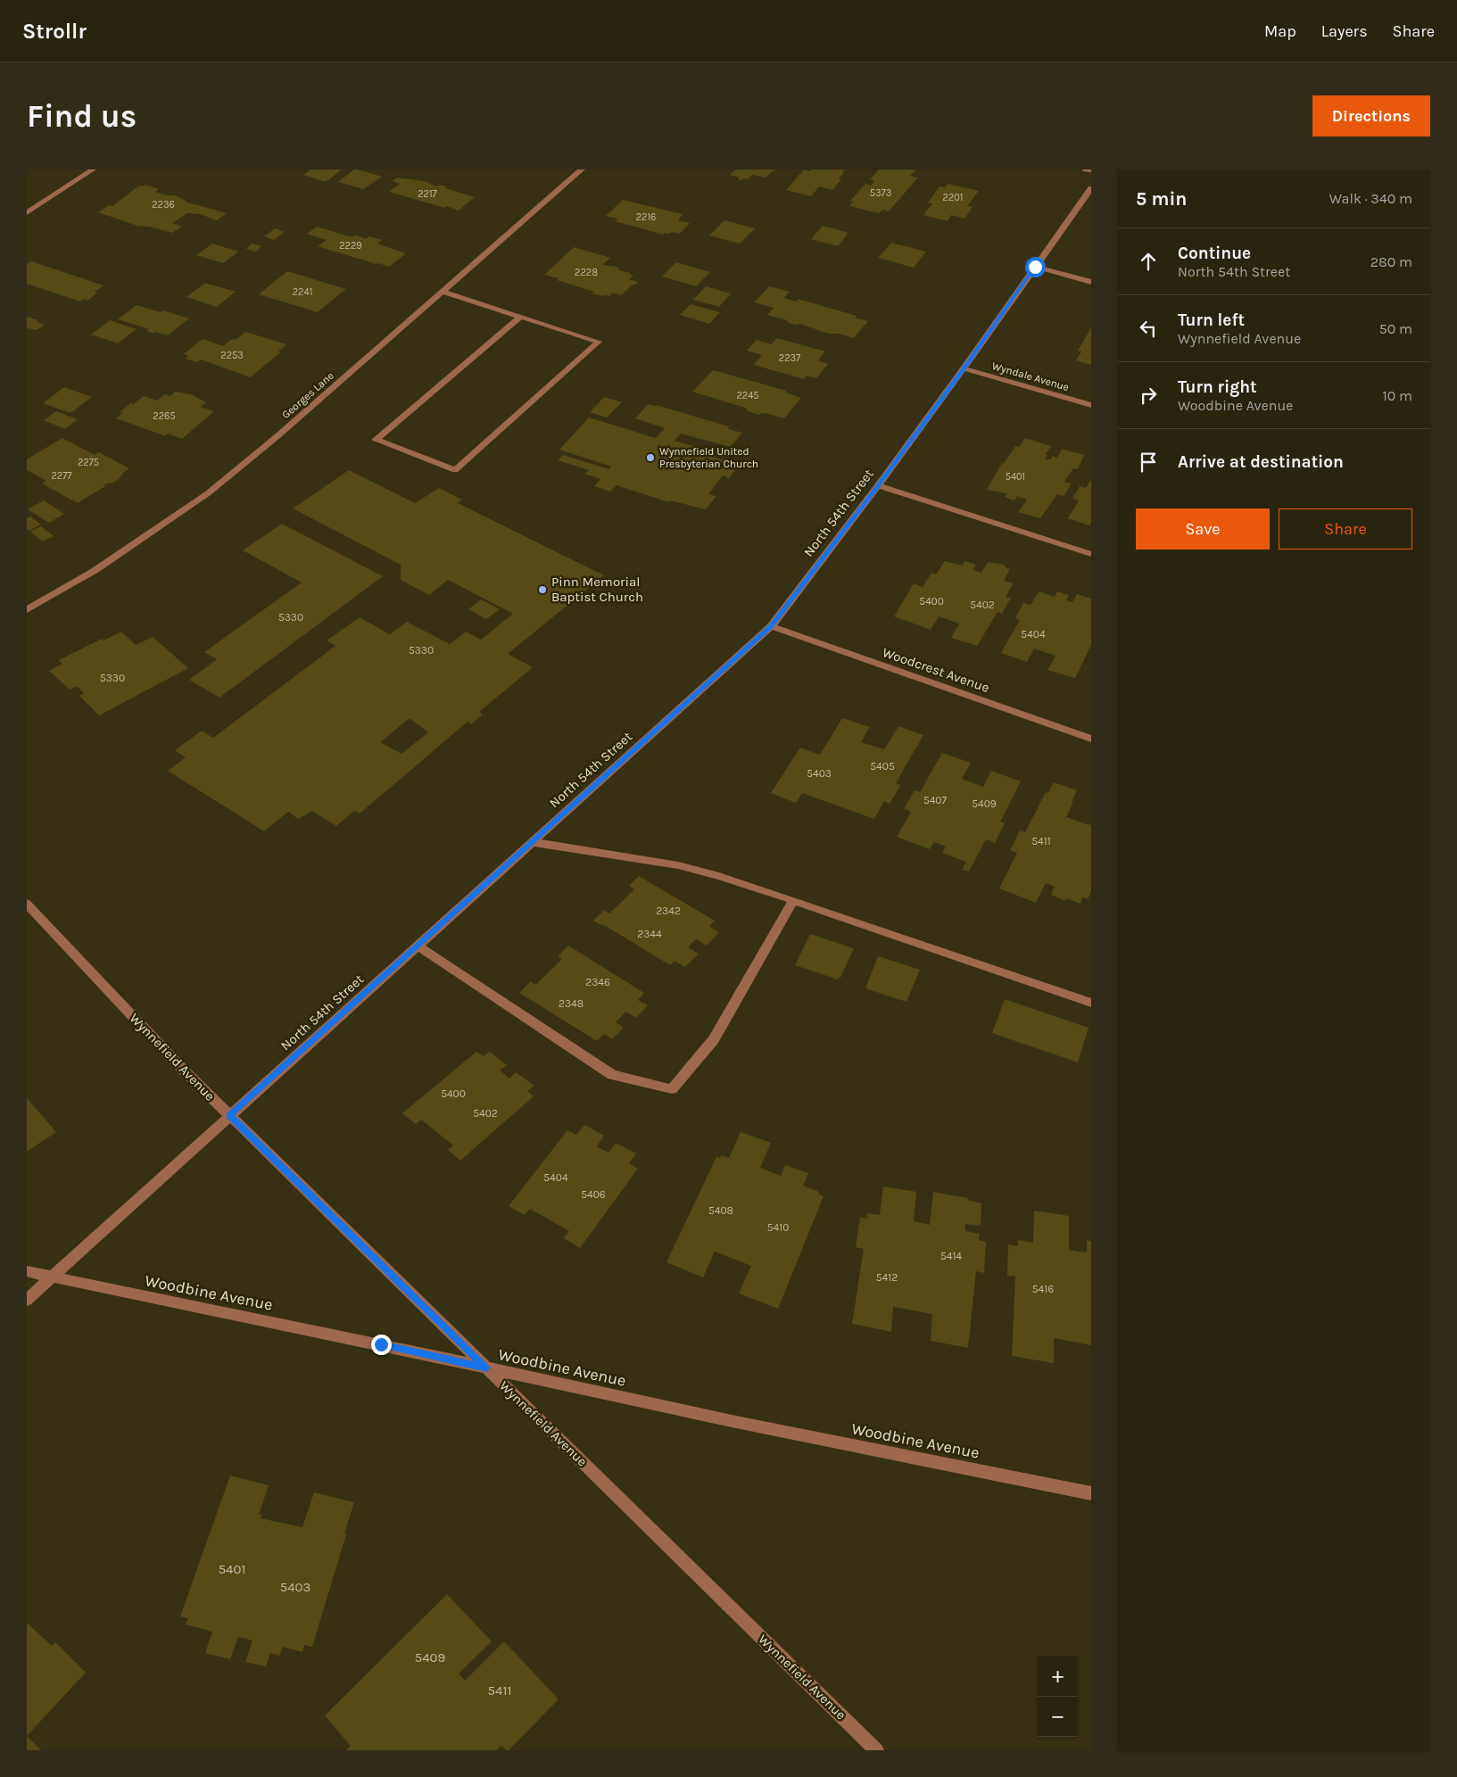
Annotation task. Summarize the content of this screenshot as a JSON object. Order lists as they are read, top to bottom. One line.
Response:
{"streets":{"street":["Wyndale Avenue","Georges Lane","North 54th Street","Woodcrest Avenue","Wynnefield Avenue","Woodbine Avenue"]},"crossings":[["Wyndale Avenue","North 54th Street"],["North 54th Street","Woodcrest Avenue"],["North 54th Street","Wynnefield Avenue"],["North 54th Street","Woodbine Avenue"],["Wynnefield Avenue","Woodbine Avenue"]],"places":["Wynnefield United Presbyterian Church","Pinn Memorial Baptist Church"],"house_numbers":["5373","2217","2201","2236","2216","2229","2228","2241","2253","2237","2245","2265","2275","2277","5401","5400","5402","5330","5404","5330","5330","5405","5403","5407","5409","5411","2342","2344","2346","2348","5400","5402","5404","5406","5408","5410","5414","5412","5416","5401","5403","5409","5411"],"page":{"header":"Strollr","nav":["Map","Layers","Share"],"buttons":["Directions",["Save","Share"]],"title":"Find us","heading":["5 min","Walk · 340 m"],"list":[["Continue","North 54th Street","280 m"],["Turn left","Wynnefield Avenue","50 m"],["Turn right","Woodbine Avenue","10 m"],"Arrive at destination"],"map_buttons":["+","−"]}}
